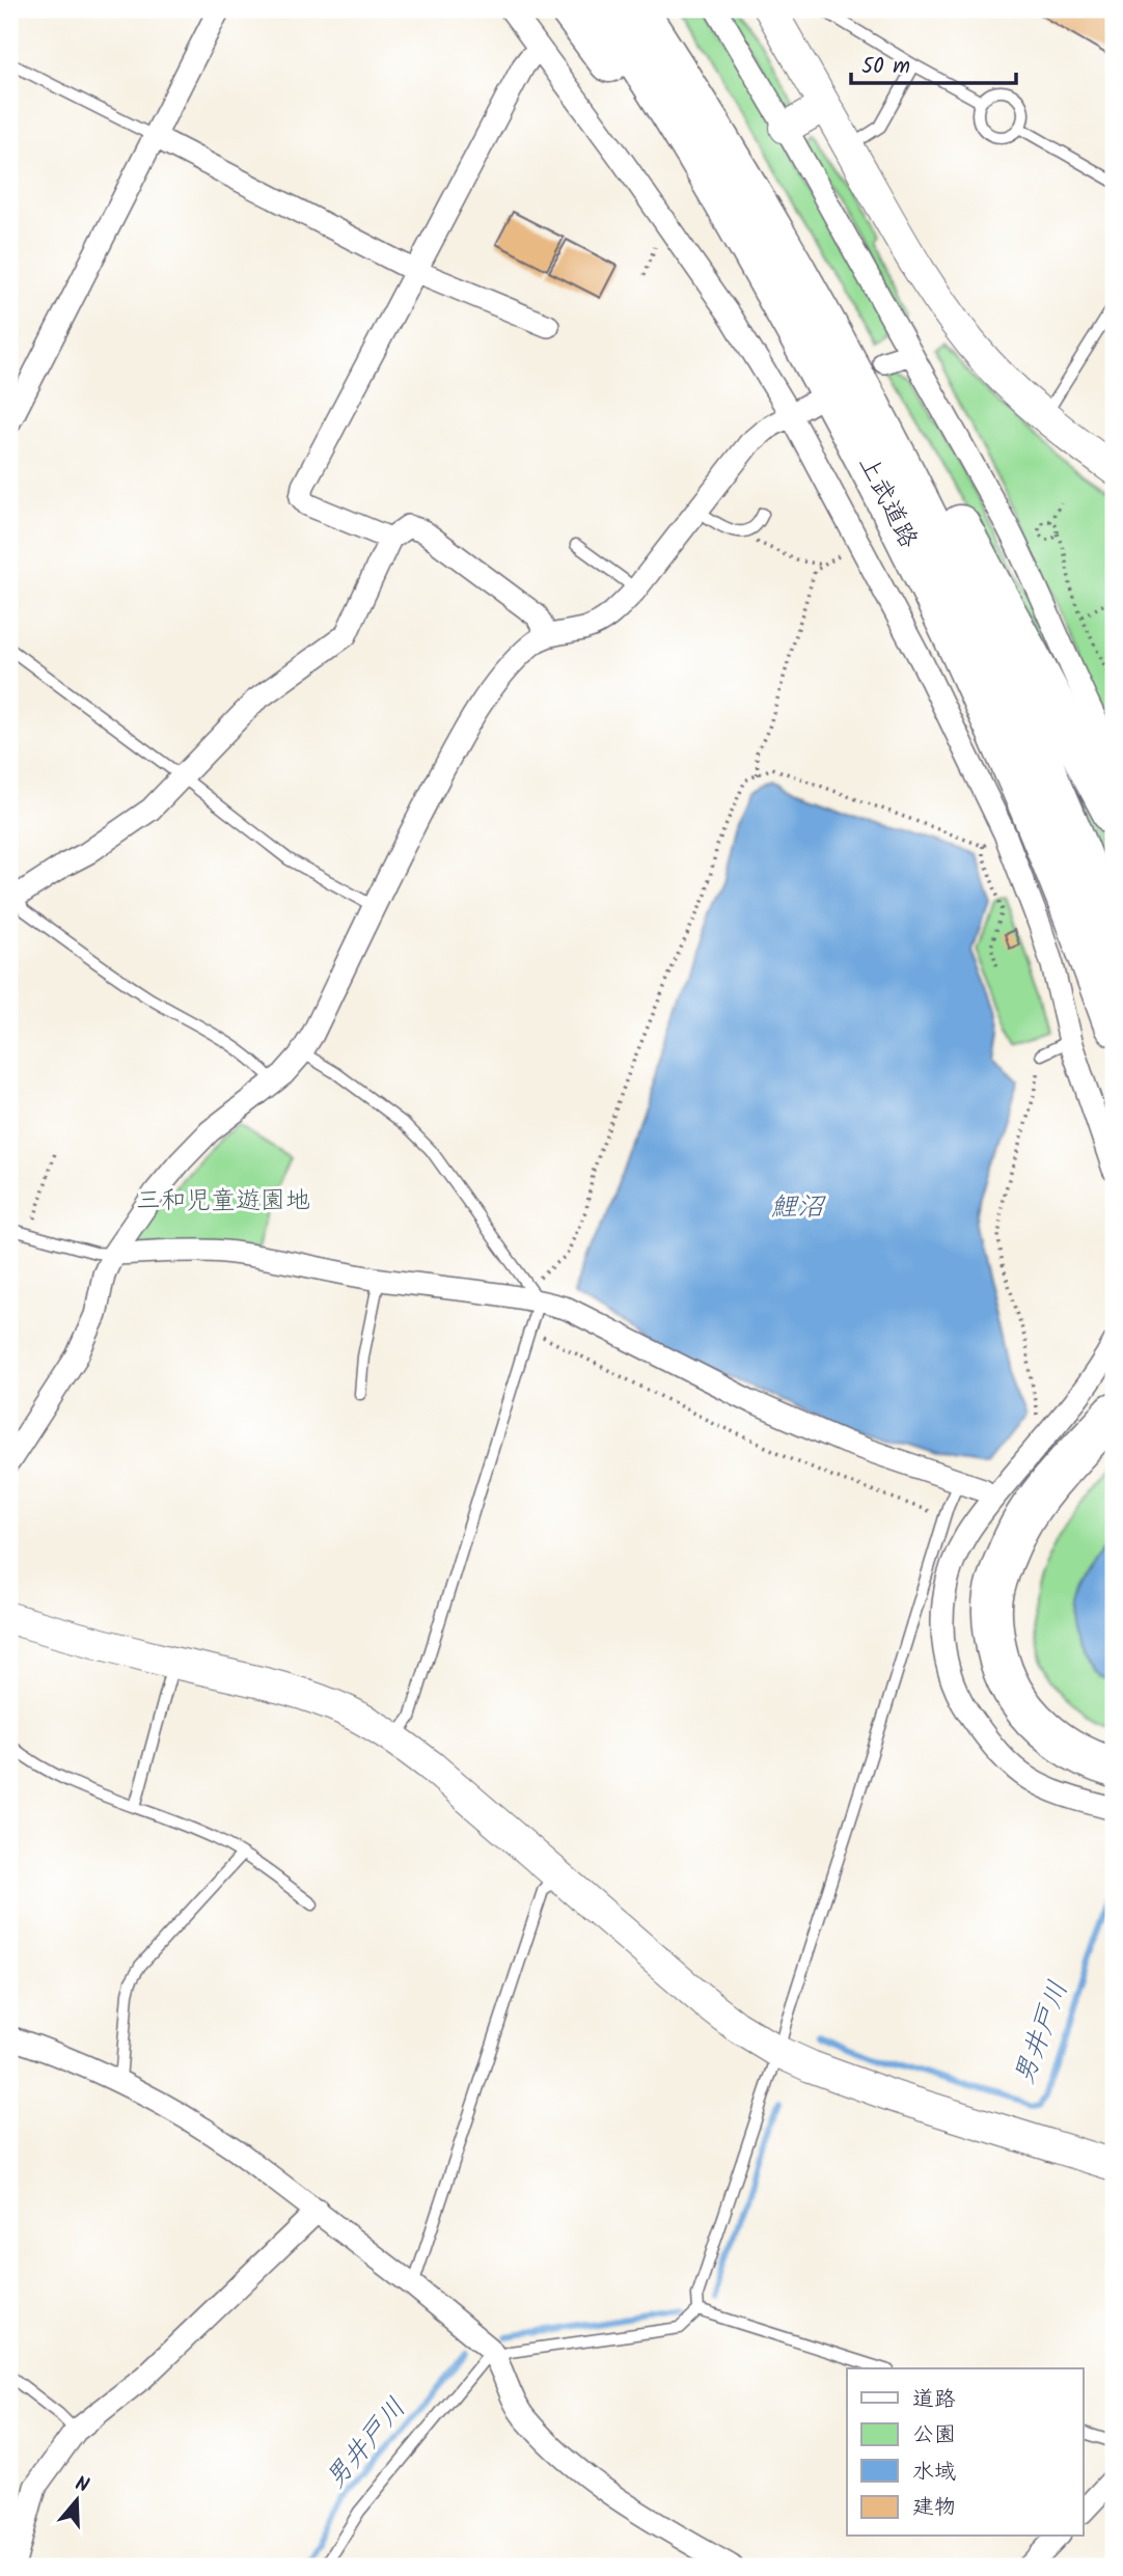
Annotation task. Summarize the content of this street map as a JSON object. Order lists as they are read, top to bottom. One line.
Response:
{"streets":{"highway":["上武道路"]},"water":["鯉沼","男井戸川"],"parks":["三和児童遊園地"],"legend":["道路","公園","水域","建物"],"scale_bar":"50 m","north":"top"}
